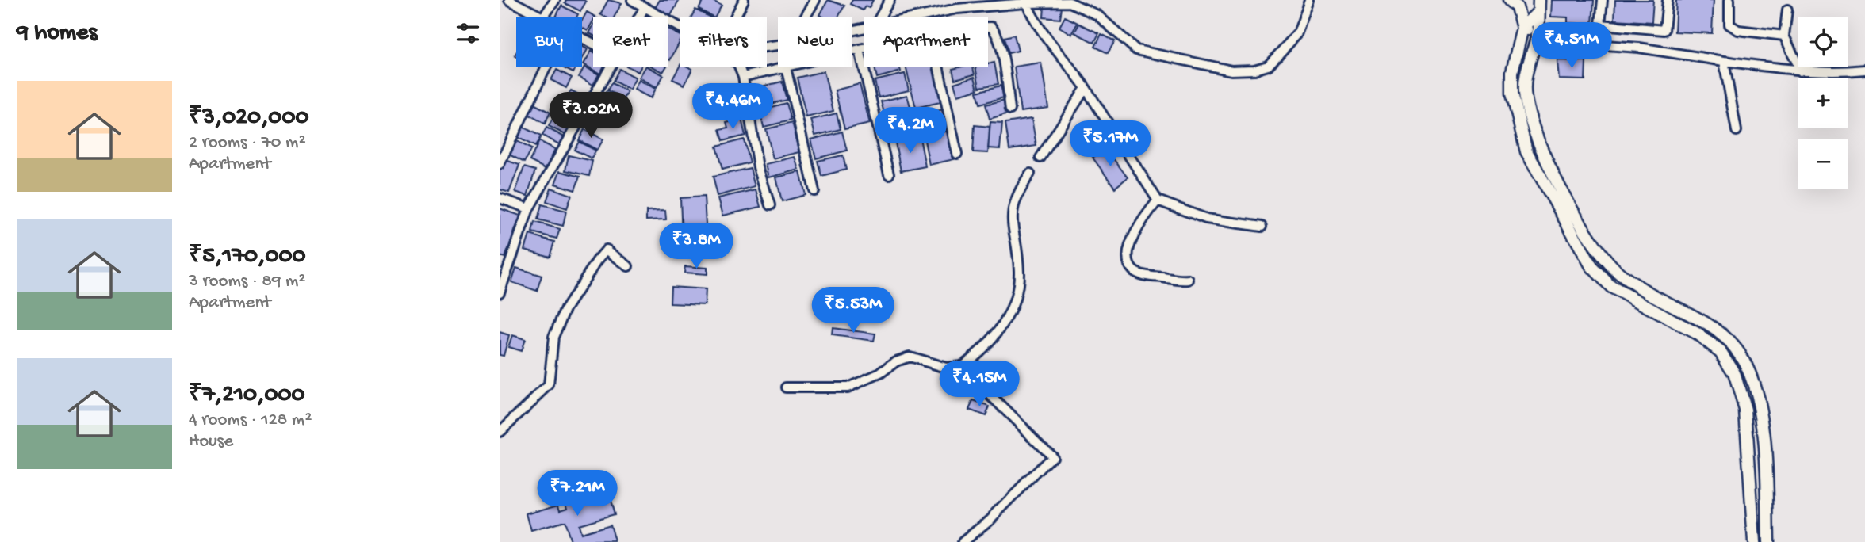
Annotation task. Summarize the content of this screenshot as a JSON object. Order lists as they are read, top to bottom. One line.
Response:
{"page":{"heading":"9 homes","map_buttons":["+","−"],"chip":["Buy","Rent","Filters","New","Apartment"],"price":["₹4.51M","₹4.46M","₹3.02M","₹4.2M","₹5.17M","₹3.8M","₹5.53M","₹4.15M","₹7.21M"],"list":[{"name":"₹3,020,000","note":"2 rooms · 70 m² · Apartment"},{"name":"₹5,170,000","note":"3 rooms · 89 m² · Apartment"},{"name":"₹7,210,000","note":"4 rooms · 128 m² · House"}]}}
